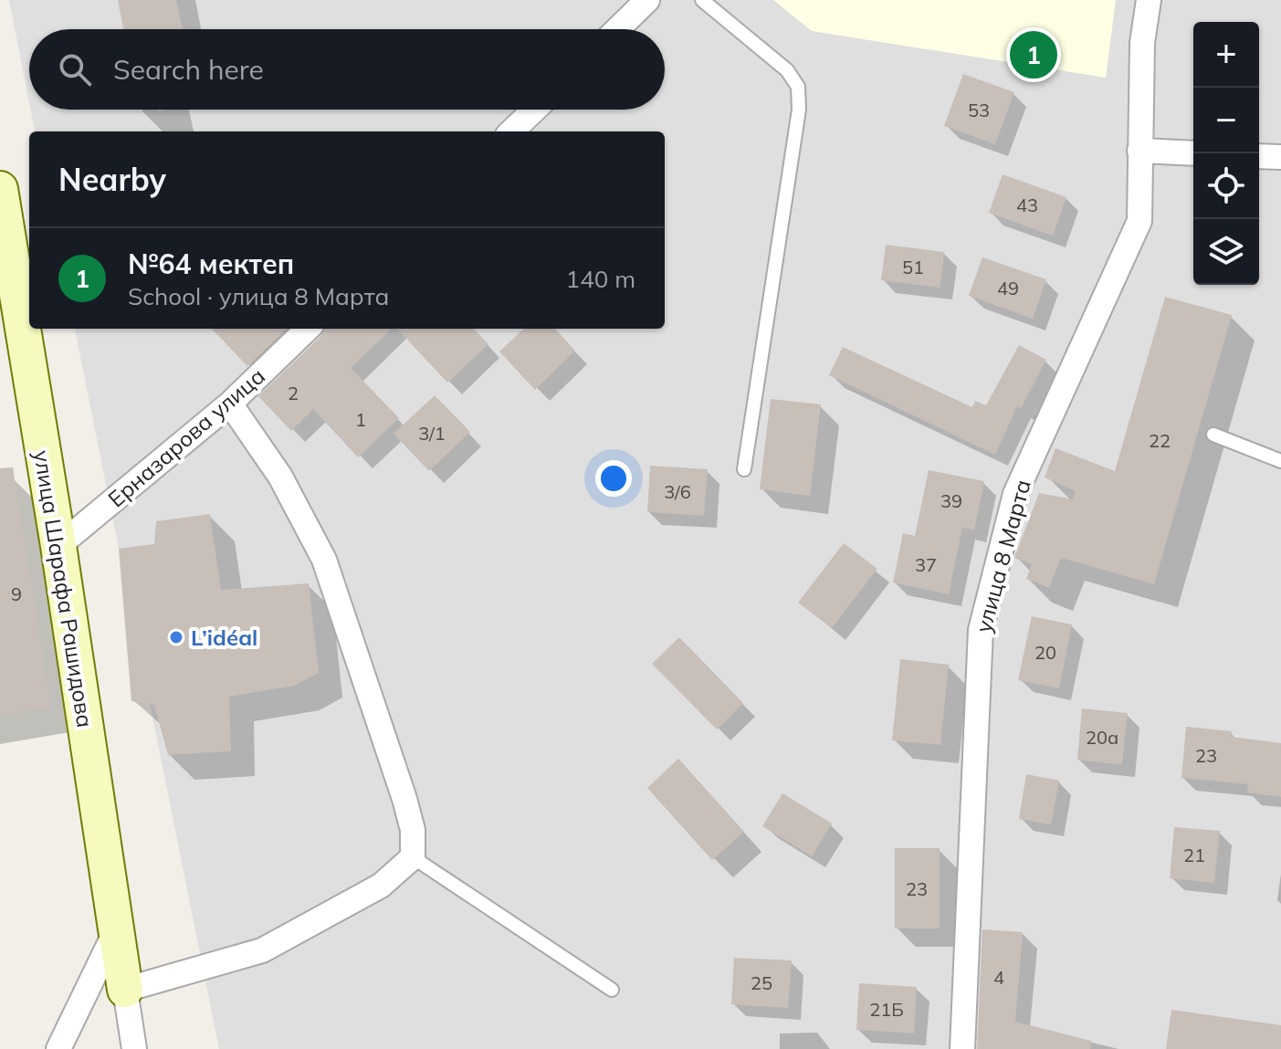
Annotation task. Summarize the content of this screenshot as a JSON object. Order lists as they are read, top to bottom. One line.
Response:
{"streets":{"main road":["улица Шарафа Рашидова"],"street":["Ерназарова улица","улица 8 Марта"]},"crossings":[["Ерназарова улица","улица Шарафа Рашидова"]],"places":["L’idéal"],"house_numbers":["53","43","51","49","2","1","3/1","22","3/6","39","37","9","20","20а","23","21","23","4","25","21Б"],"page":{"map_buttons":["+","−"],"pins":"1","search":"Search here","heading":"Nearby","list":[{"mark":"1","name":"№64 мектеп","note":"School · улица 8 Марта","value":"140 m"}]}}
